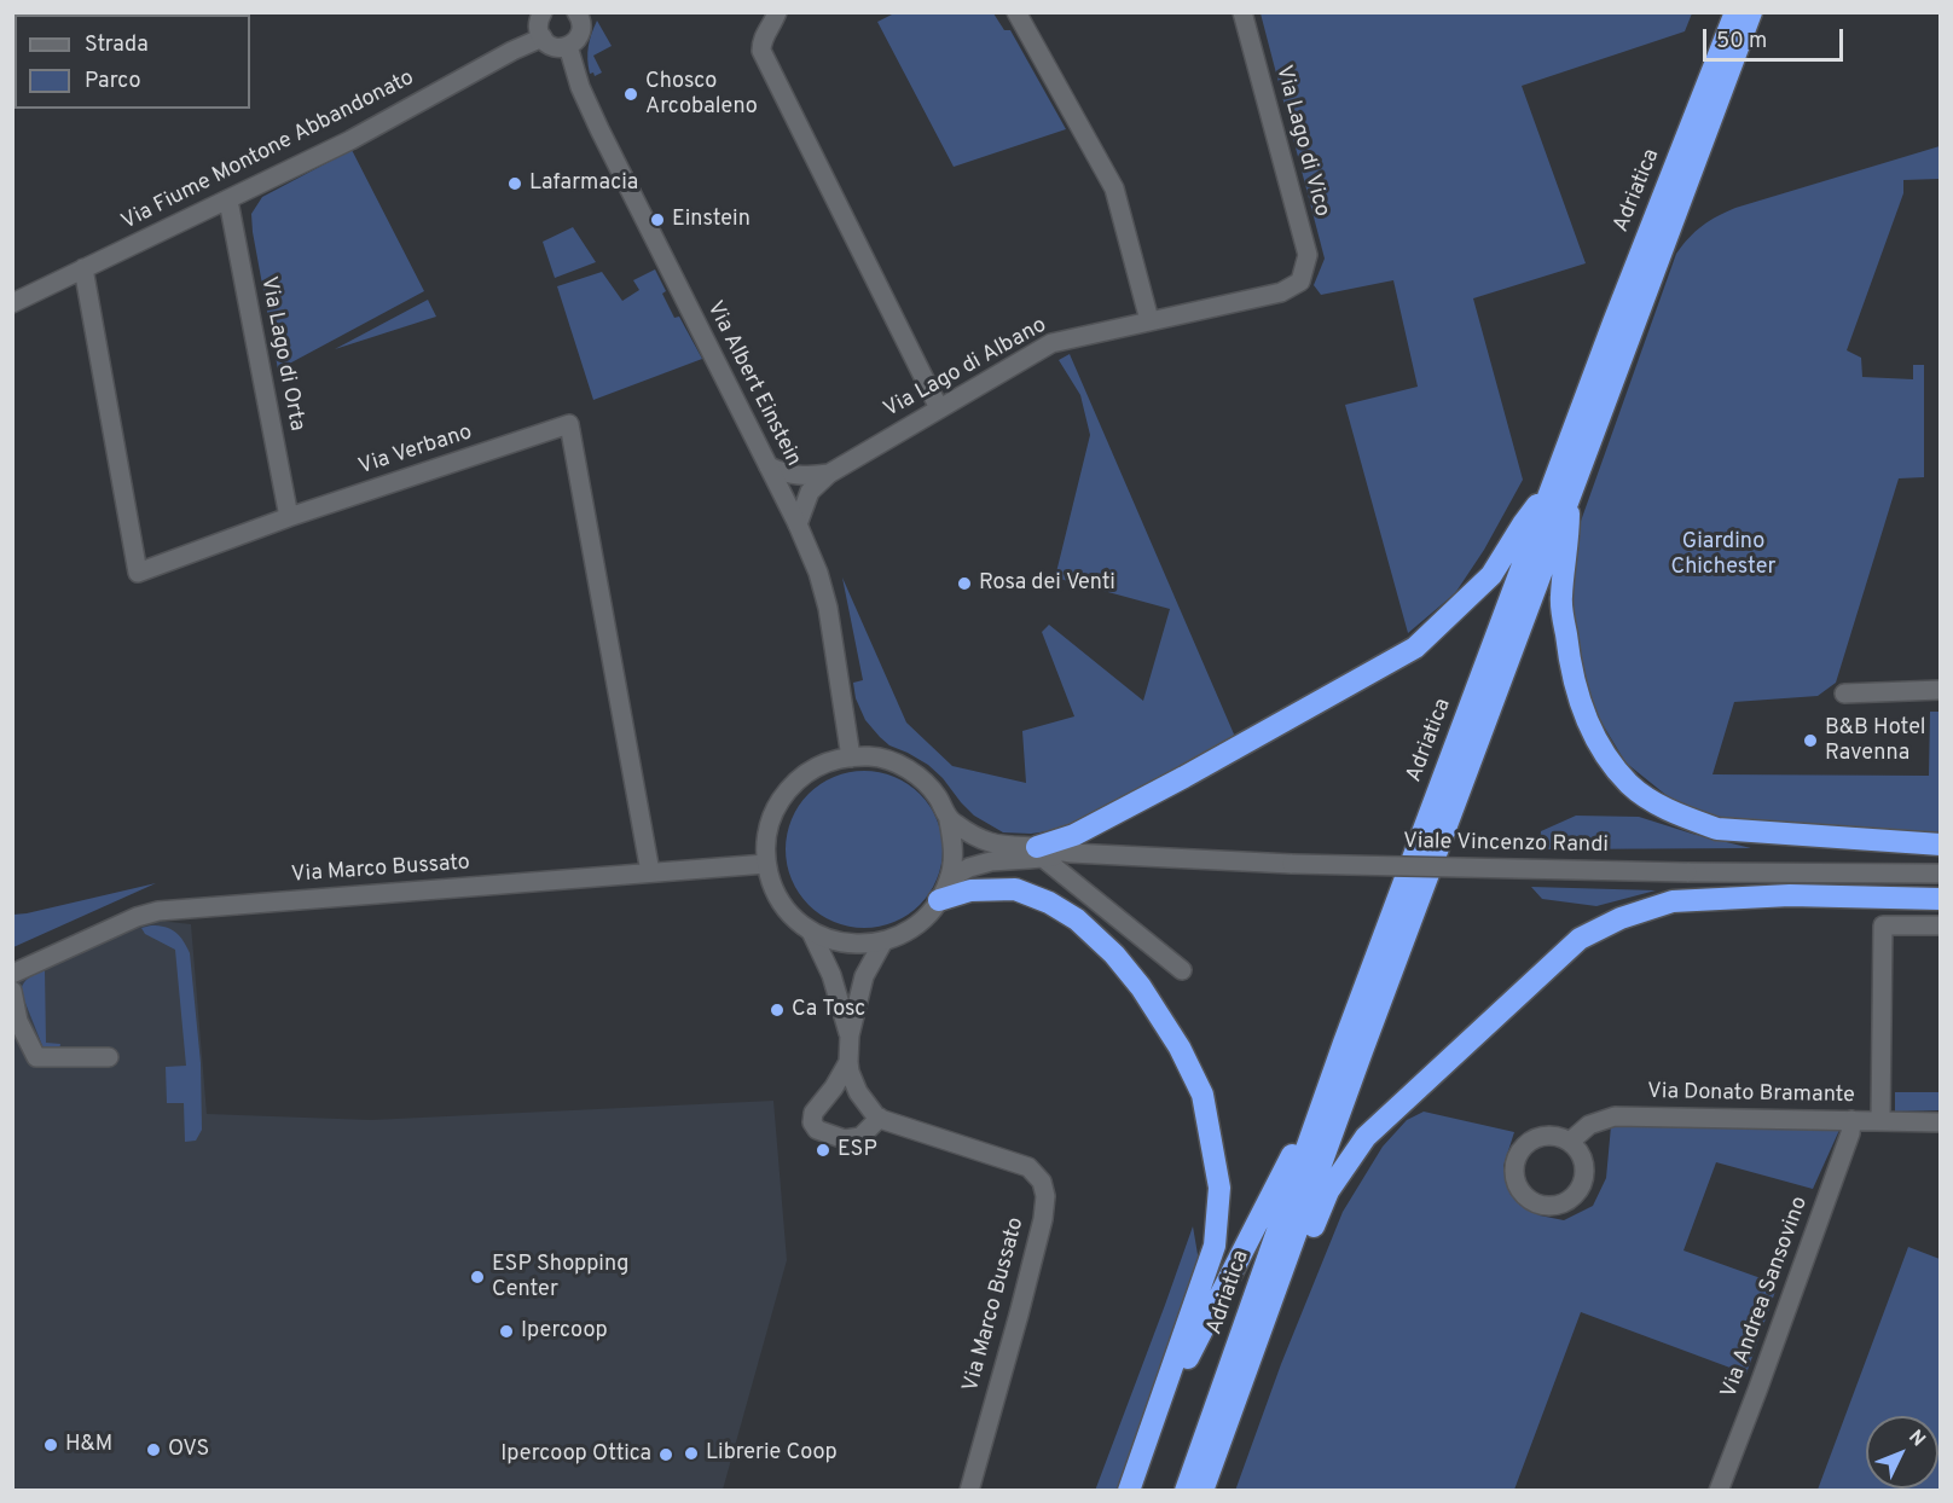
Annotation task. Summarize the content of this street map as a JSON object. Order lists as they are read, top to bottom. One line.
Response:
{"streets":{"highway":["Adriatica"],"street":["Via Lago di Vico","Via Fiume Montone Abbandonato","Via Lago di Orta","Via Lago di Albano","Via Albert Einstein","Via Verbano","Viale Vincenzo Randi","Via Marco Bussato","Via Donato Bramante","Via Andrea Sansovino"]},"crossings":[["Via Lago di Vico","Via Lago di Albano"],["Via Fiume Montone Abbandonato","Via Lago di Orta"],["Via Fiume Montone Abbandonato","Via Verbano"],["Via Lago di Orta","Via Verbano"],["Via Lago di Albano","Via Albert Einstein"],["Via Albert Einstein","Viale Vincenzo Randi"],["Via Albert Einstein","Via Marco Bussato"],["Via Verbano","Via Marco Bussato"],["Viale Vincenzo Randi","Via Marco Bussato"],["Via Donato Bramante","Via Andrea Sansovino"]],"parks":["Giardino Chichester"],"places":["Chosco Arcobaleno","Lafarmacia","Einstein","Rosa dei Venti","B&B Hotel Ravenna","Ca Tosc","ESP","ESP Shopping Center","Ipercoop","H&M","OVS","Librerie Coop","Ipercoop Ottica"],"legend":["Strada","Parco"],"scale_bar":"50 m","north":"top right"}
